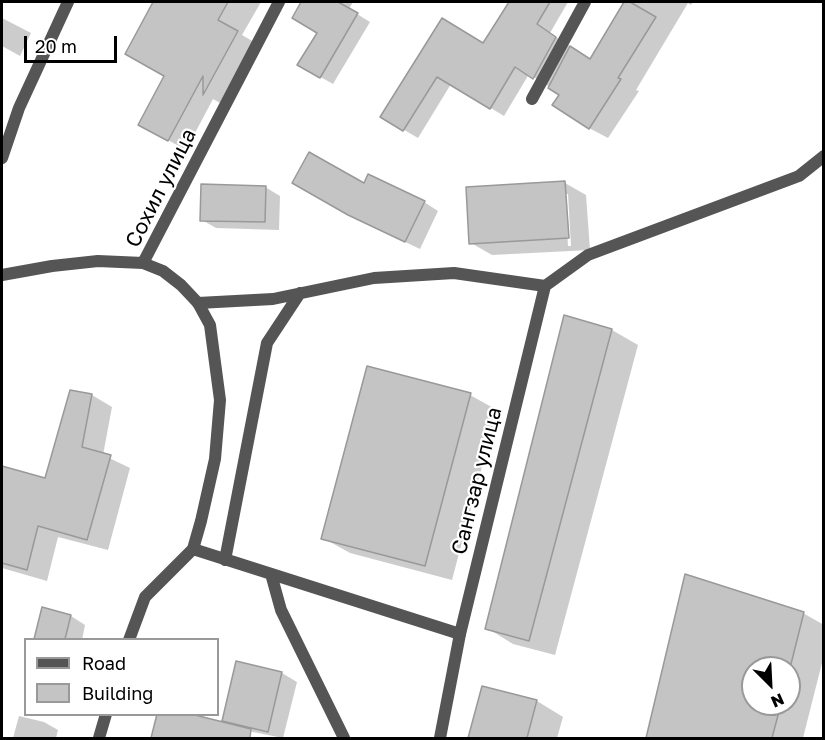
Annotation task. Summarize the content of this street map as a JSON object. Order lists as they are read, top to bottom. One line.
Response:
{"streets":{"street":["Сохил улица","Сангзар улица"]},"legend":["Road","Building"],"scale_bar":"20 m","north":"bottom right"}
